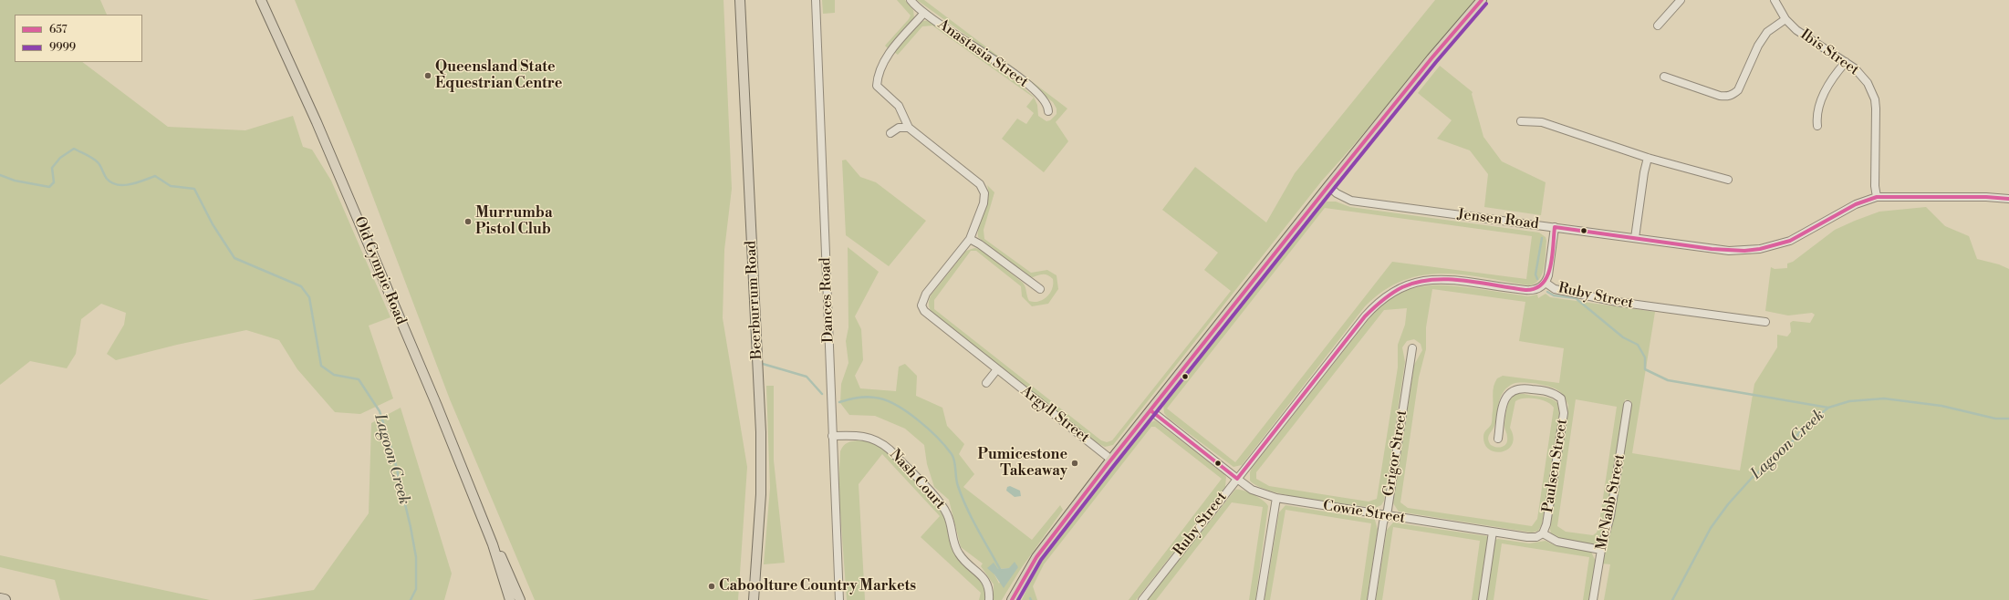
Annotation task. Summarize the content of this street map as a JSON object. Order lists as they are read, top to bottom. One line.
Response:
{"streets":{"main road":["Old Gympie Road","Beerburrum Road"],"street":["Ibis Street","Anastasia Street","Jensen Road","Ruby Street","Dances Road","Argyll Street","Grigor Street","Paulsen Street","Nash Court","McNabb Street","Cowie Street"]},"crossings":[["Ibis Street","Jensen Road"],["Anastasia Street","Argyll Street"],["Ruby Street","Cowie Street"],["Dances Road","Nash Court"],["Grigor Street","Cowie Street"],["Paulsen Street","Cowie Street"]],"water":["Lagoon Creek"],"places":["Queensland State Equestrian Centre","Murrumba Pistol Club","Pumicestone Takeaway","Caboolture Country Markets"],"lines":["transit line 657","transit line 9999"],"legend":["657","9999"]}
